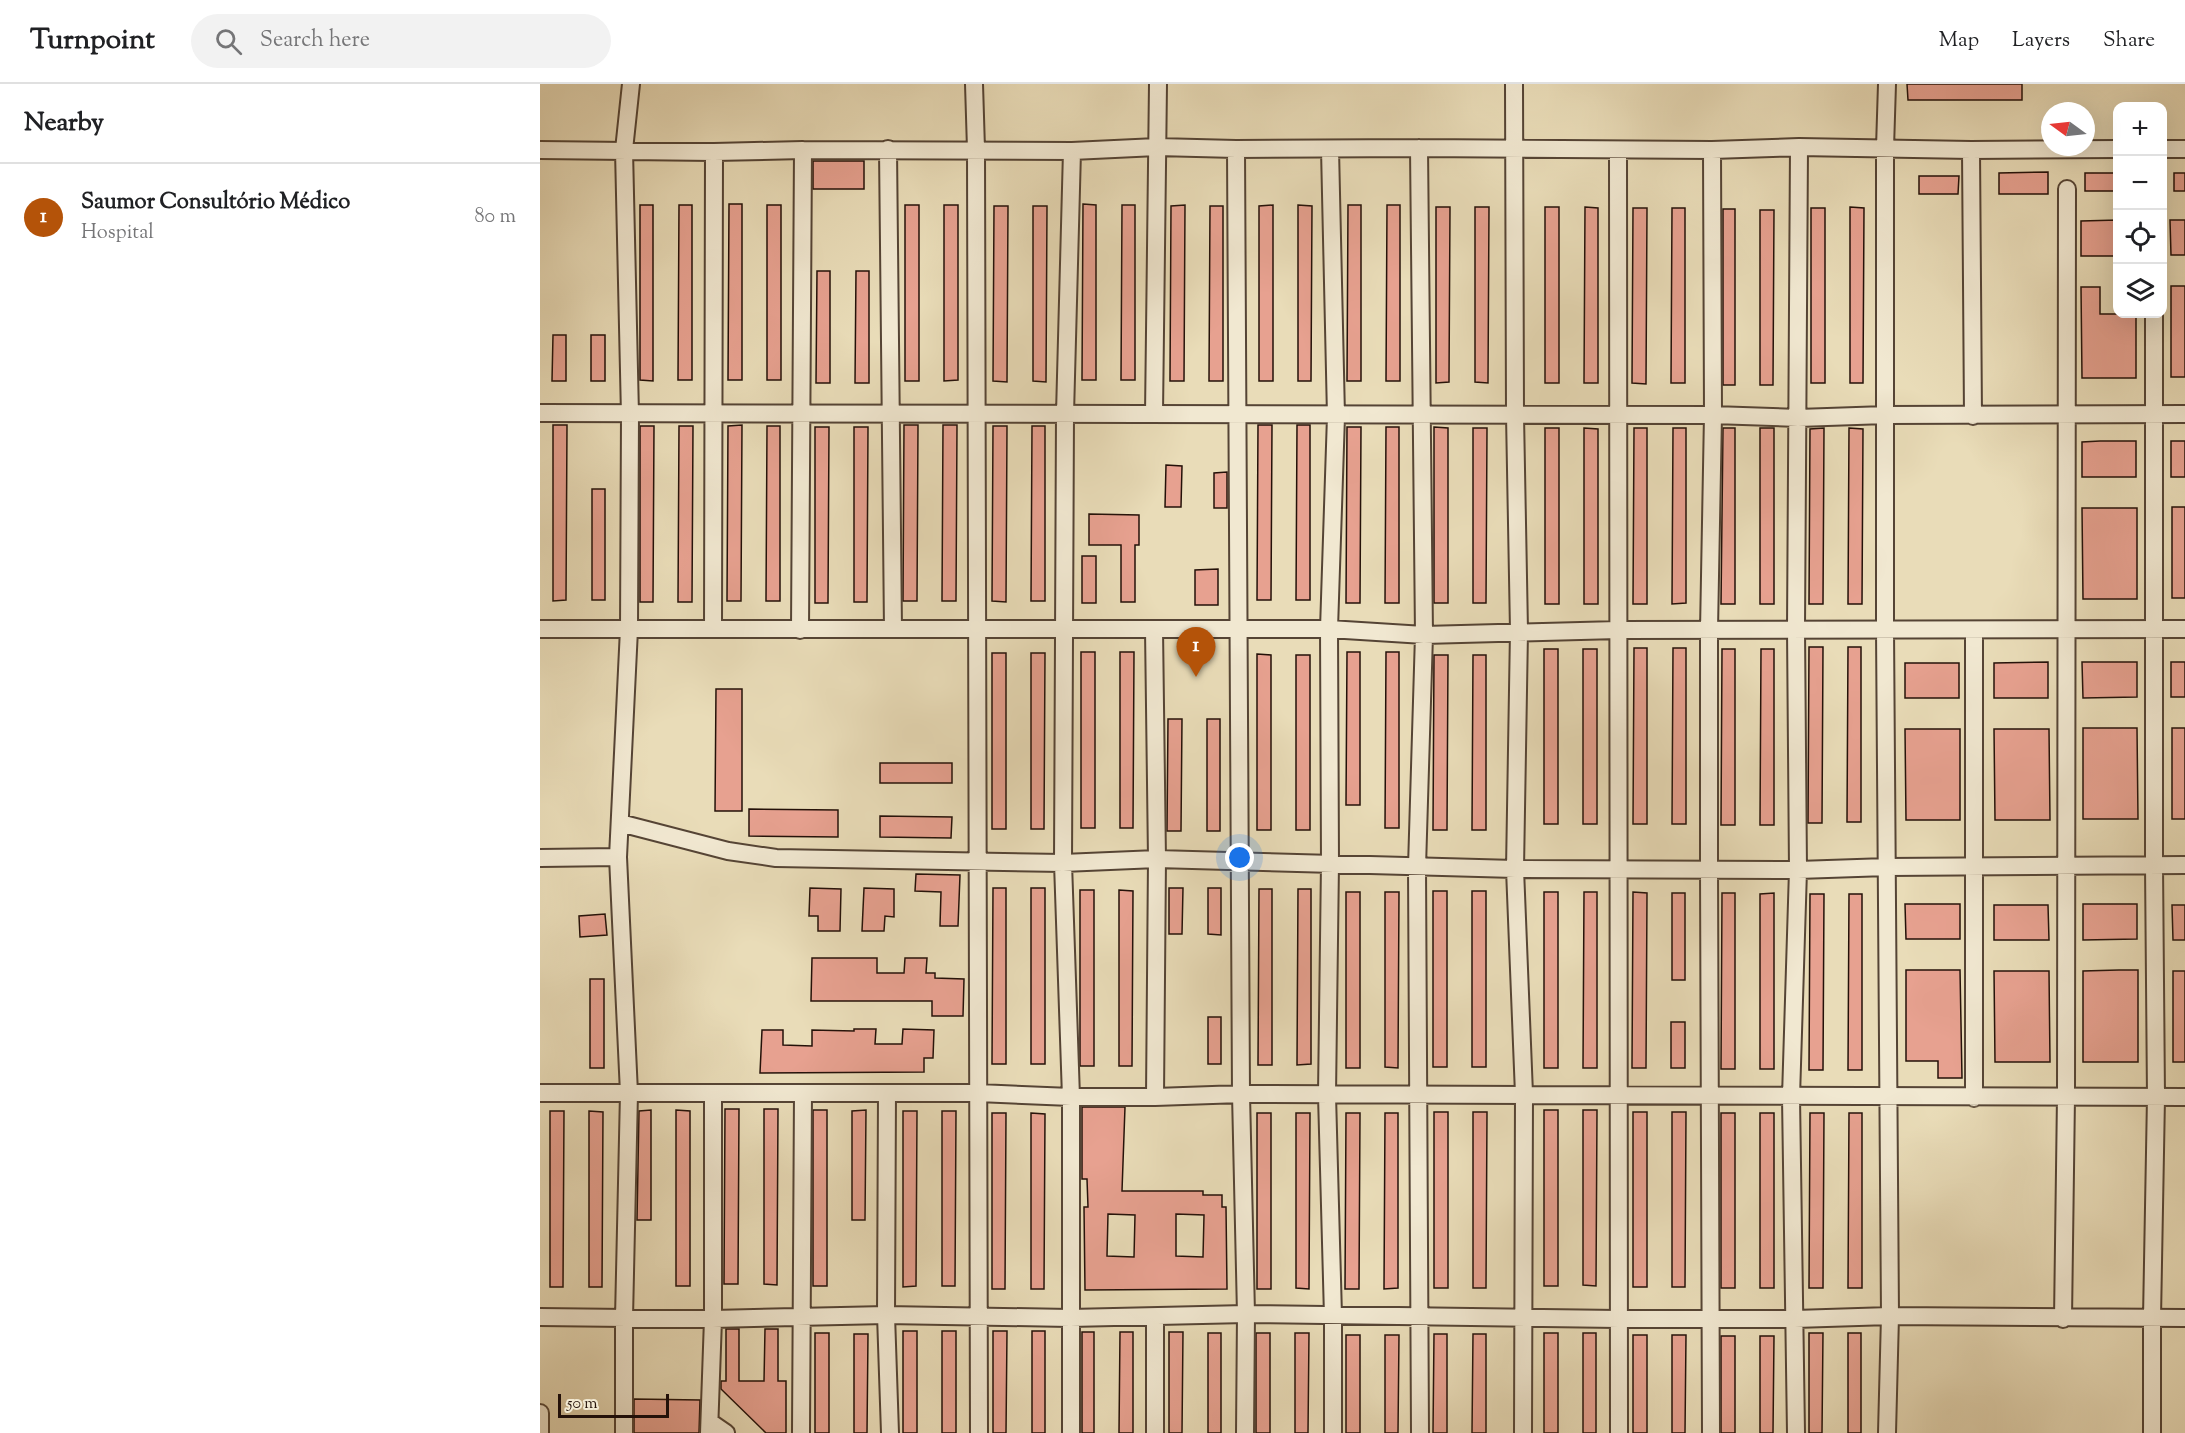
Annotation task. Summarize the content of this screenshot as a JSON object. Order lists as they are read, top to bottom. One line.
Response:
{"scale_bar":"50 m","north":"left","page":{"header":"Turnpoint","search":"Search here","nav":["Map","Layers","Share"],"heading":"Nearby","map_buttons":["+","−"],"list":[{"mark":"1","name":"Saumor Consultório Médico","note":"Hospital","value":"80 m"}],"pins":"1","scale":"50 m"}}
